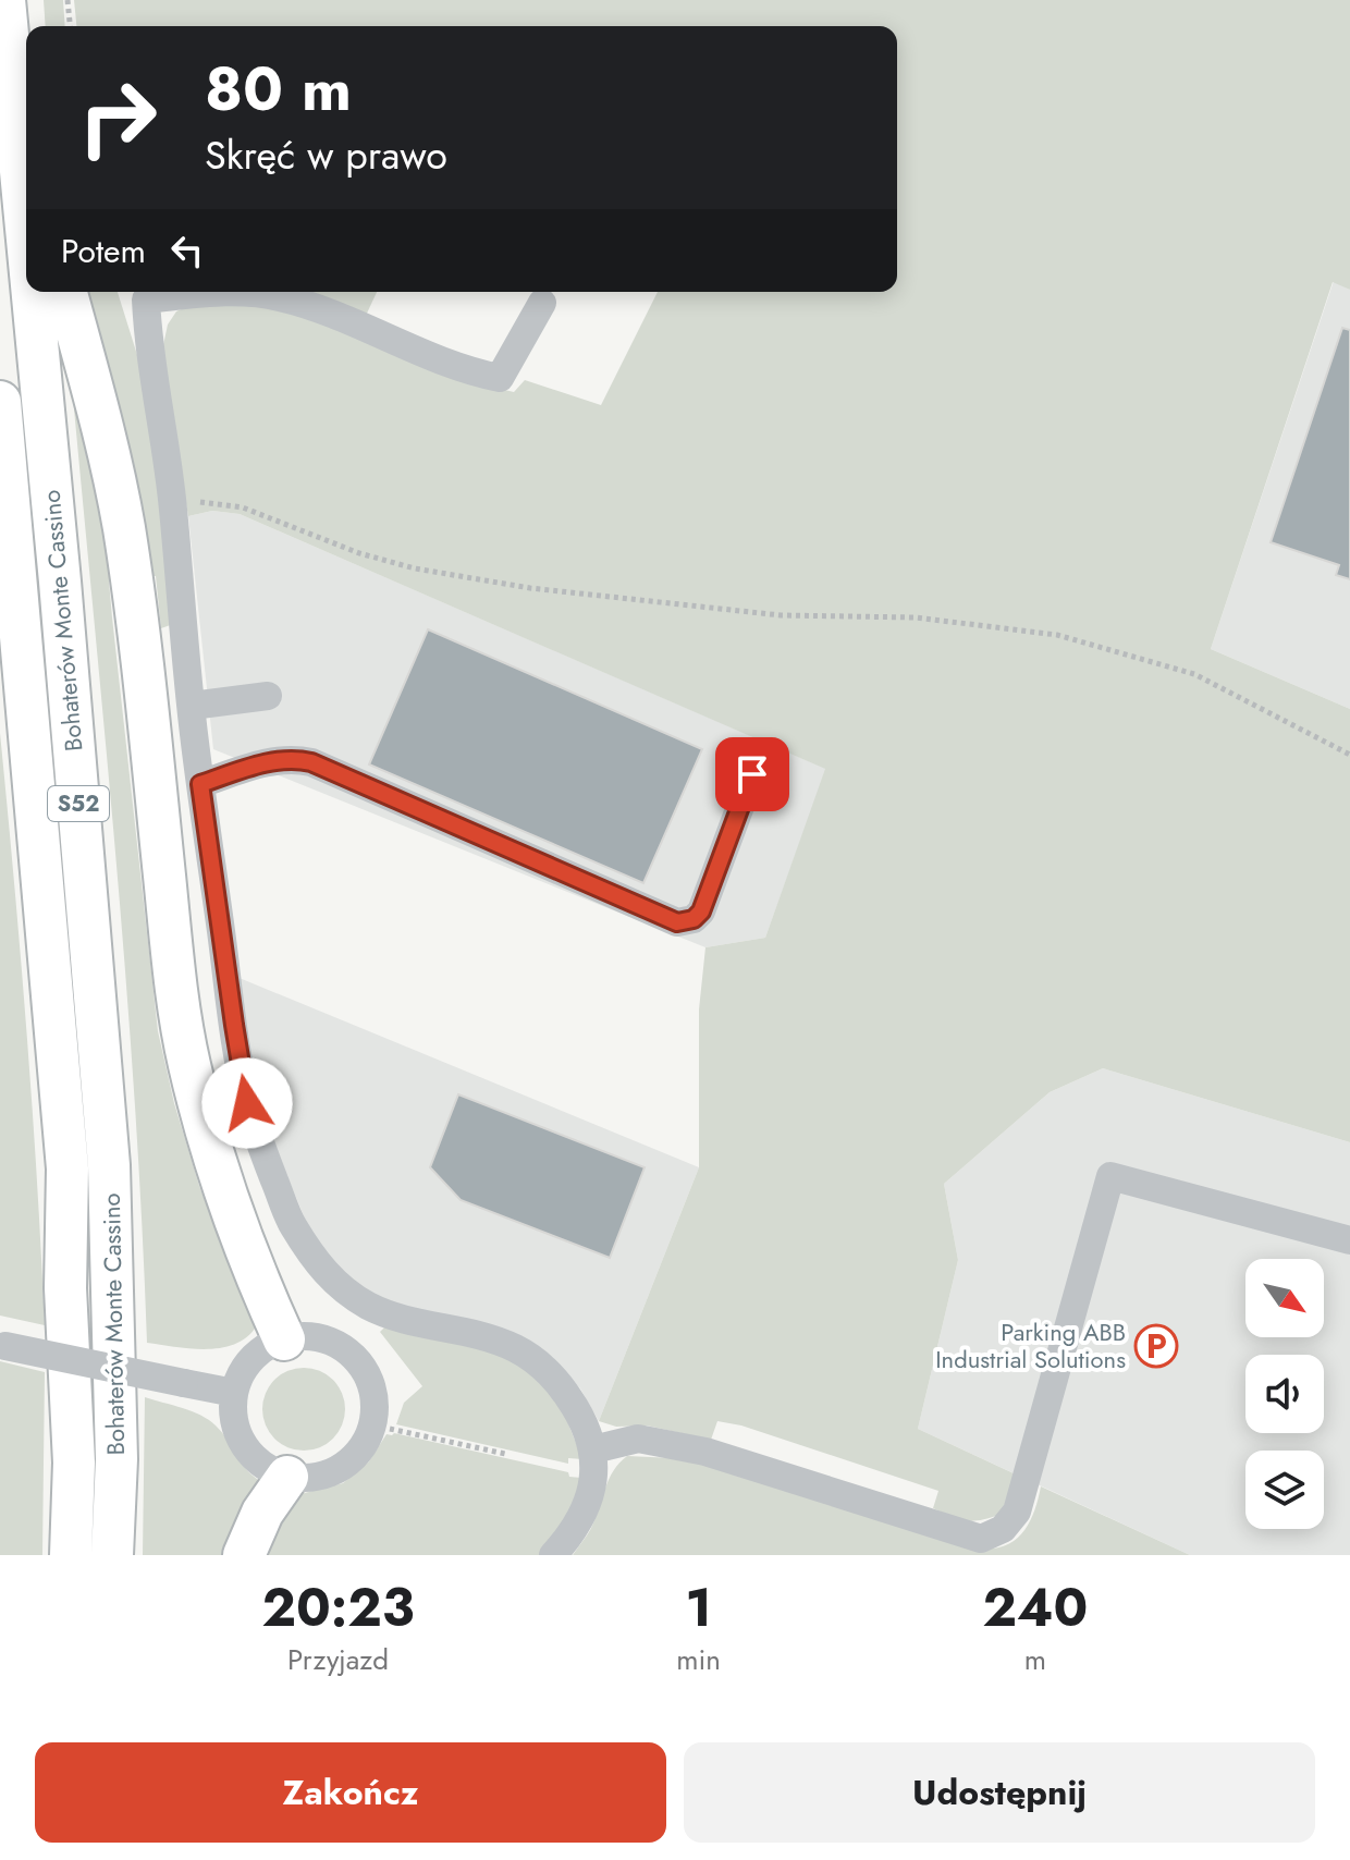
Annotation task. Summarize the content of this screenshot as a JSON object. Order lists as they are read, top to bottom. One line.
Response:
{"streets":{"highway":["Bohaterów Monte Cassino","S52"]},"places":{"parking":["Parking ABB Industrial Solutions"]},"north":"bottom right","page":{"turn":["80 m","Skręć w prawo"],"then":"Potem","eta":["20:23","Przyjazd","1","min","240","m"],"buttons":["Zakończ","Udostępnij"]}}
